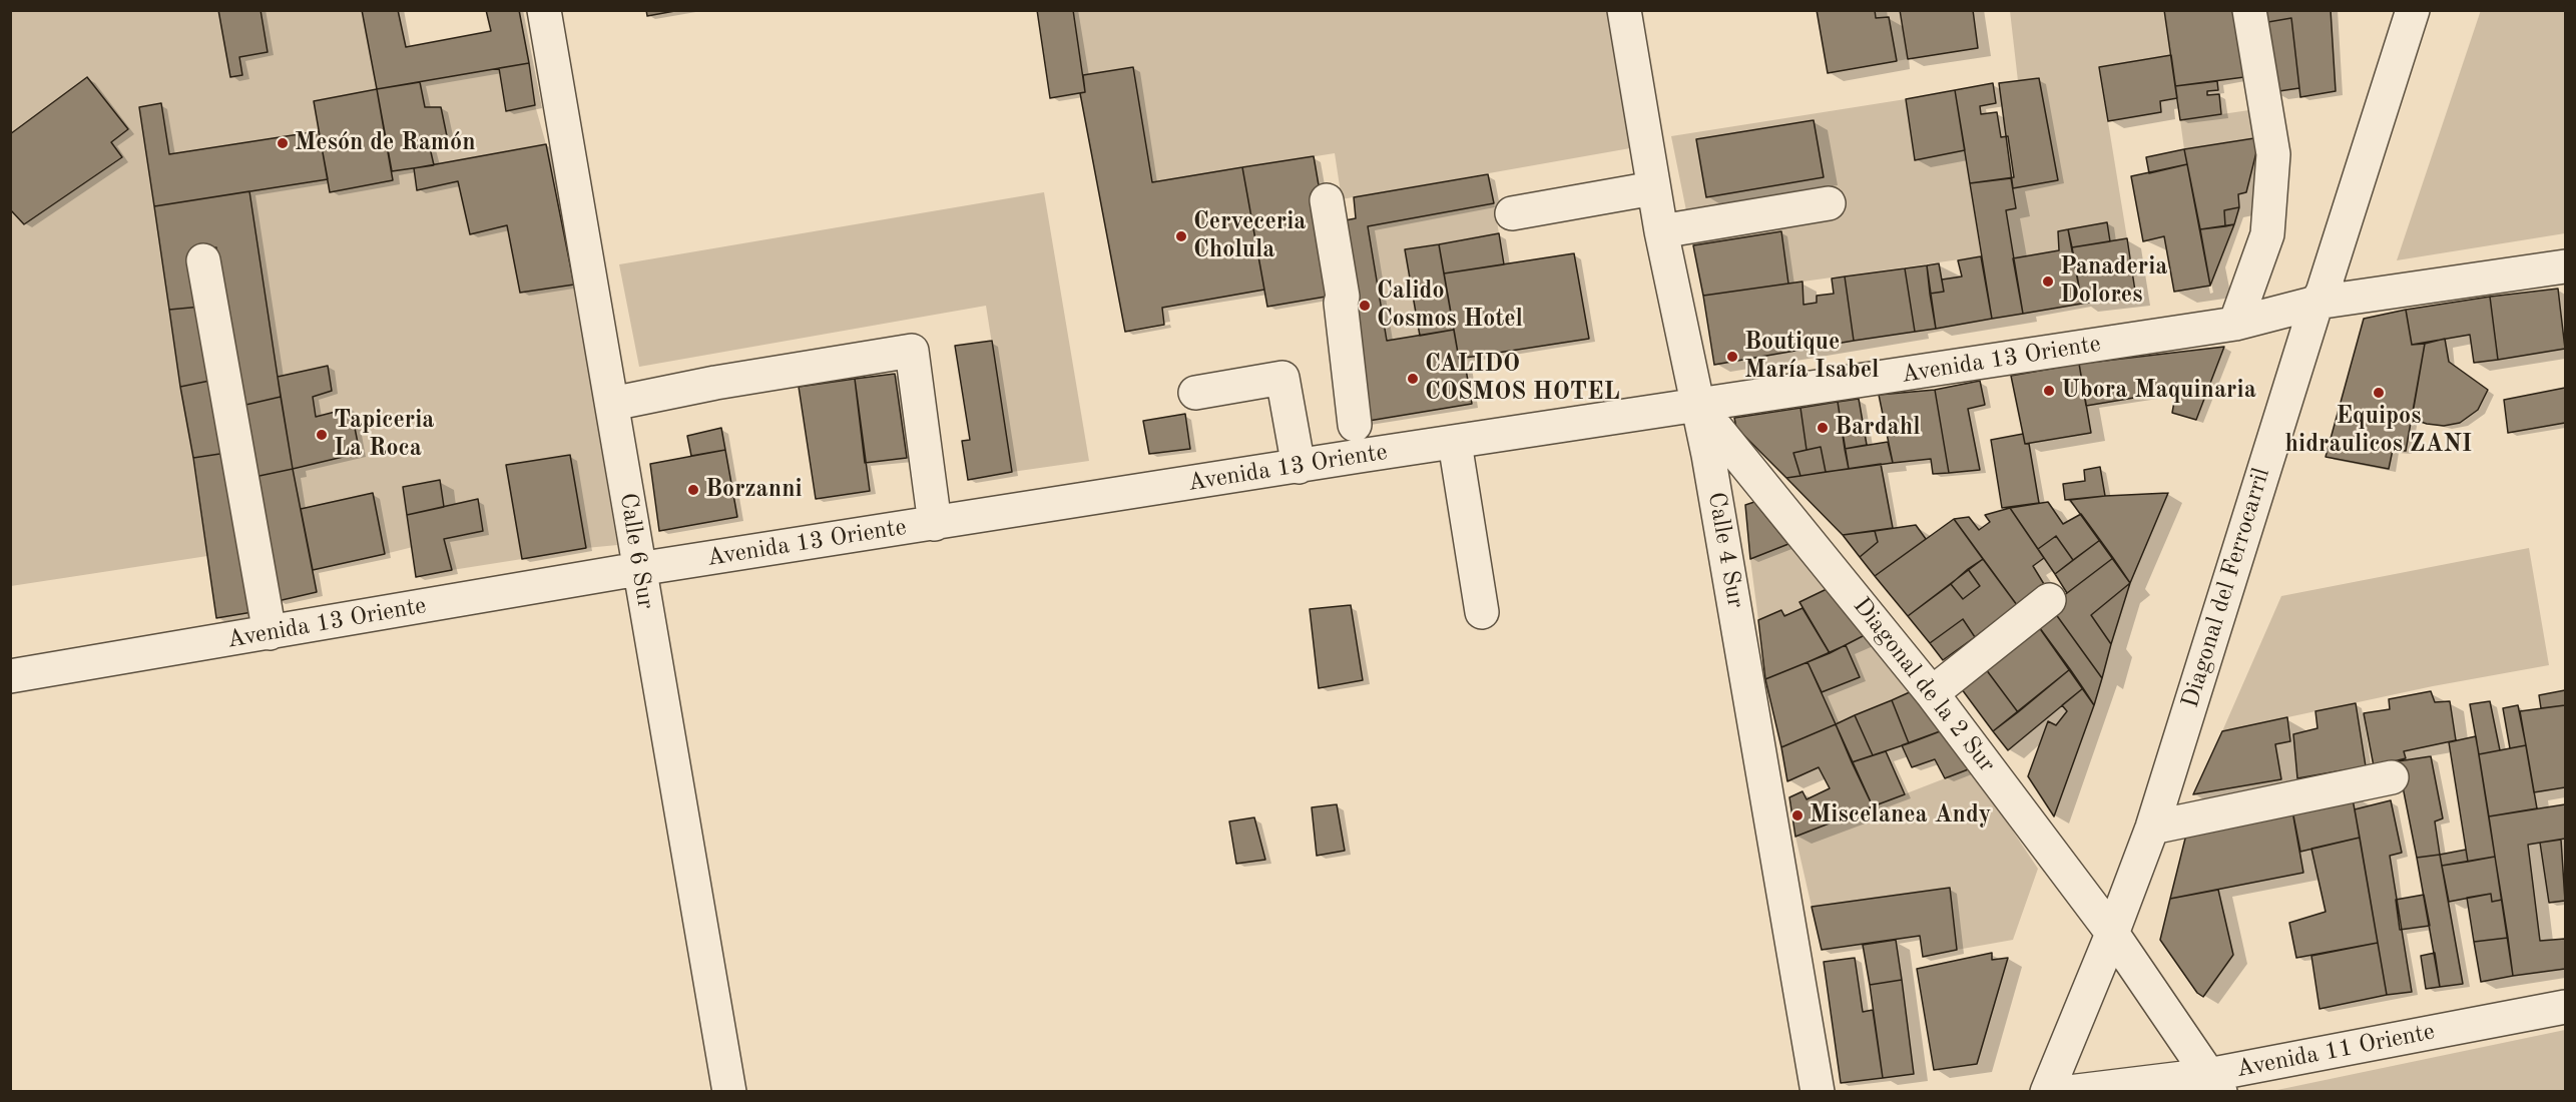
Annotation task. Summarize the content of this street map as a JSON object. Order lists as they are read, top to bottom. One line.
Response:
{"streets":{"street":["Avenida 13 Oriente","Calle 4 Sur","Calle 6 Sur","Diagonal del Ferrocarril","Diagonal de la 2 Sur","Avenida 11 Oriente"]},"crossings":[["Avenida 13 Oriente","Calle 4 Sur"],["Avenida 13 Oriente","Calle 6 Sur"],["Avenida 13 Oriente","Diagonal del Ferrocarril"],["Avenida 13 Oriente","Diagonal de la 2 Sur"],["Calle 4 Sur","Diagonal de la 2 Sur"],["Diagonal del Ferrocarril","Diagonal de la 2 Sur"],["Diagonal de la 2 Sur","Avenida 11 Oriente"]],"places":["Mesón de Ramón","Cerveceria Cholula","Panaderia Dolores","Calido Cosmos Hotel","Boutique María Isabel","CALIDO COSMOS HOTEL","Ubora Maquinaria","Equipos hidraulicos ZANI","Bardahl","Tapiceria La Roca","Borzanni","Miscelanea Andy"]}
